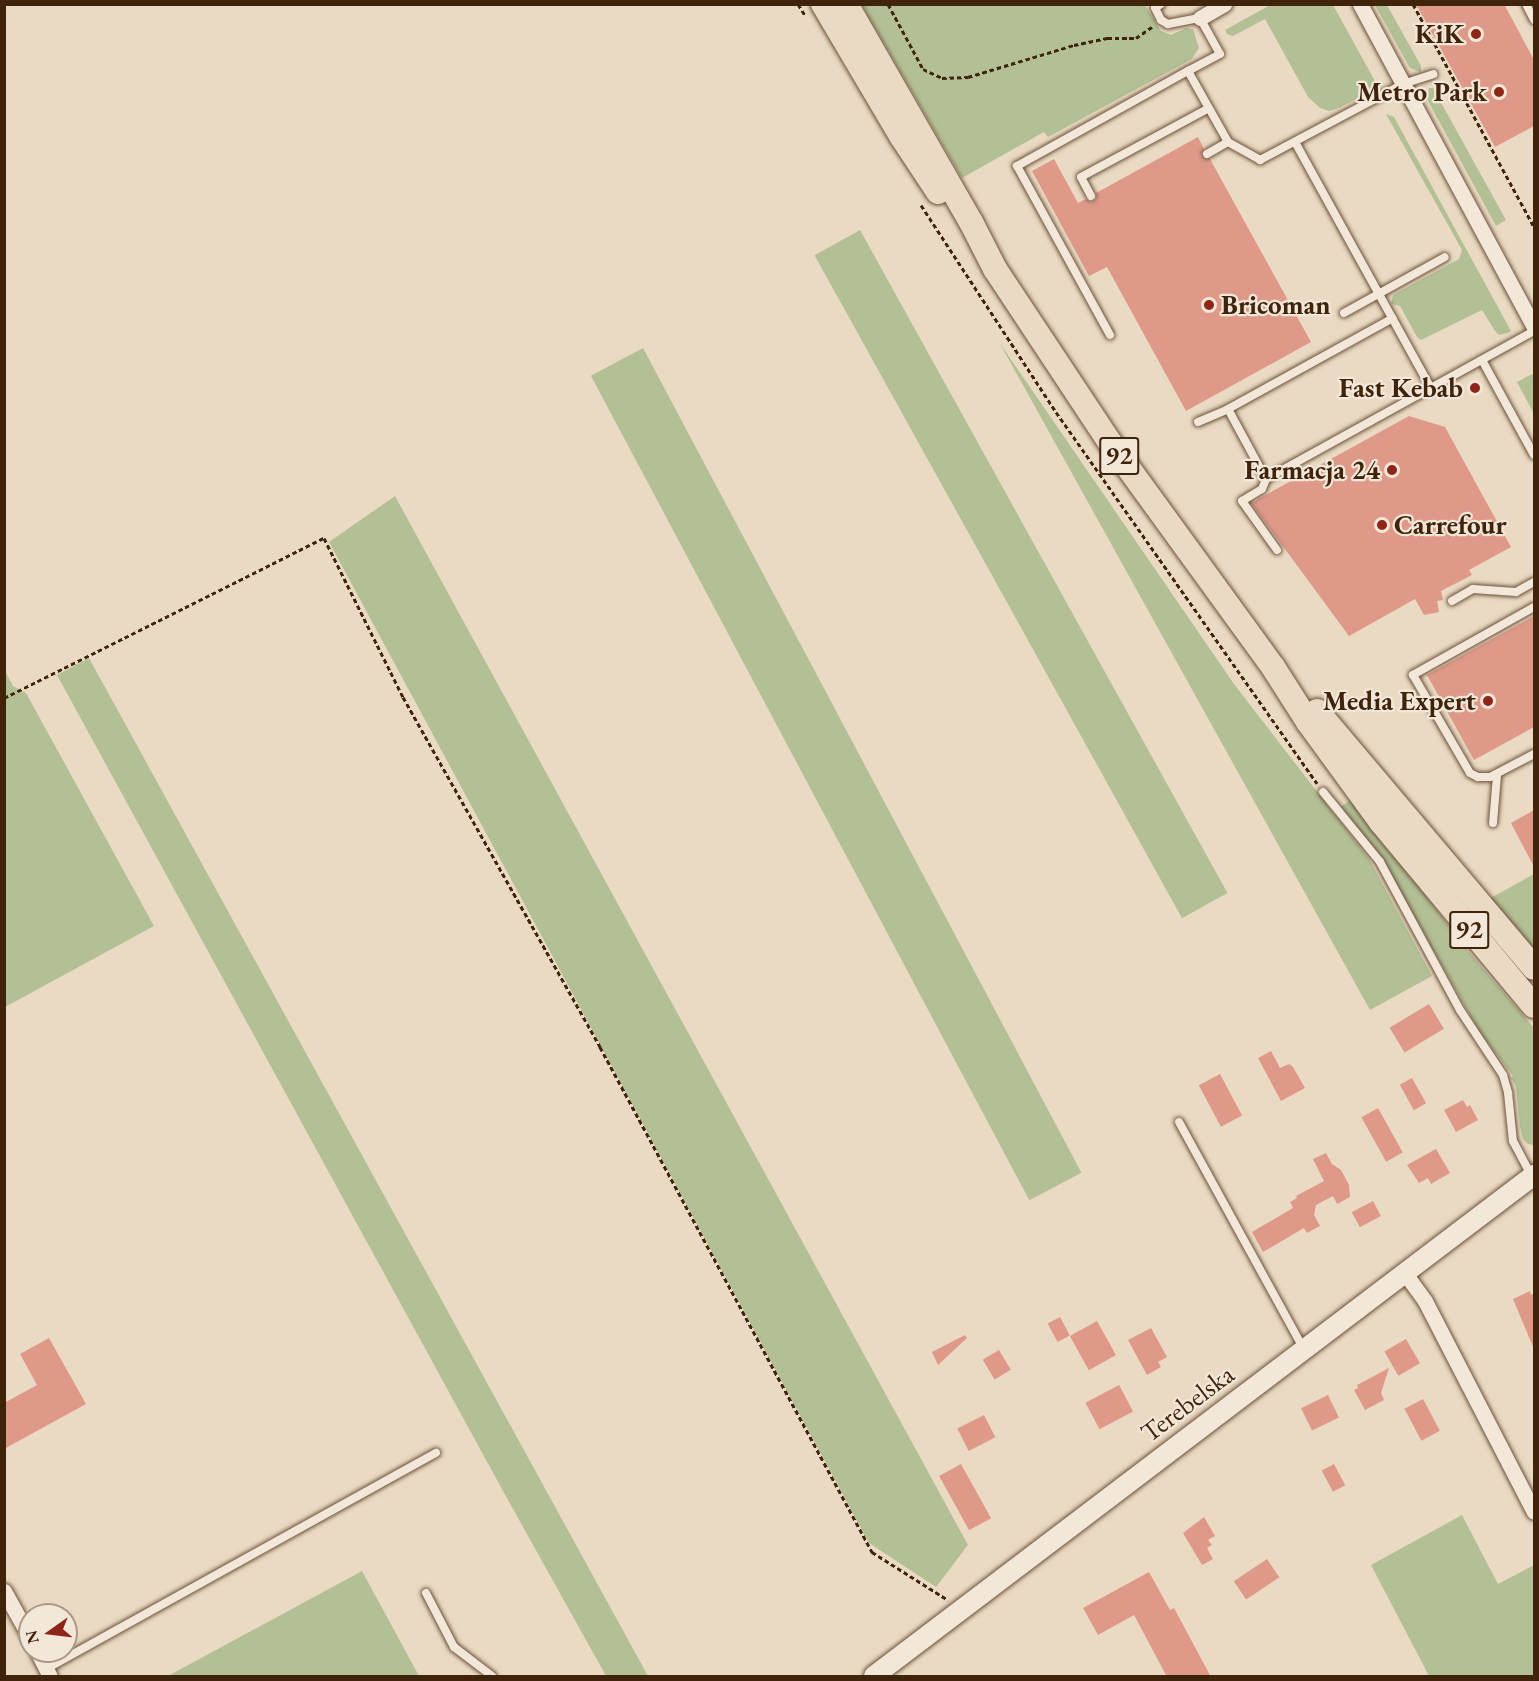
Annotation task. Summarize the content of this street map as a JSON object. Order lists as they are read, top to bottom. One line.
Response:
{"streets":{"main road":["92"],"street":["Terebelska"]},"places":["KiK","Metro Park","Bricoman","Fast Kebab","Farmacja 24","Carrefour","Media Expert"],"north":"left"}
